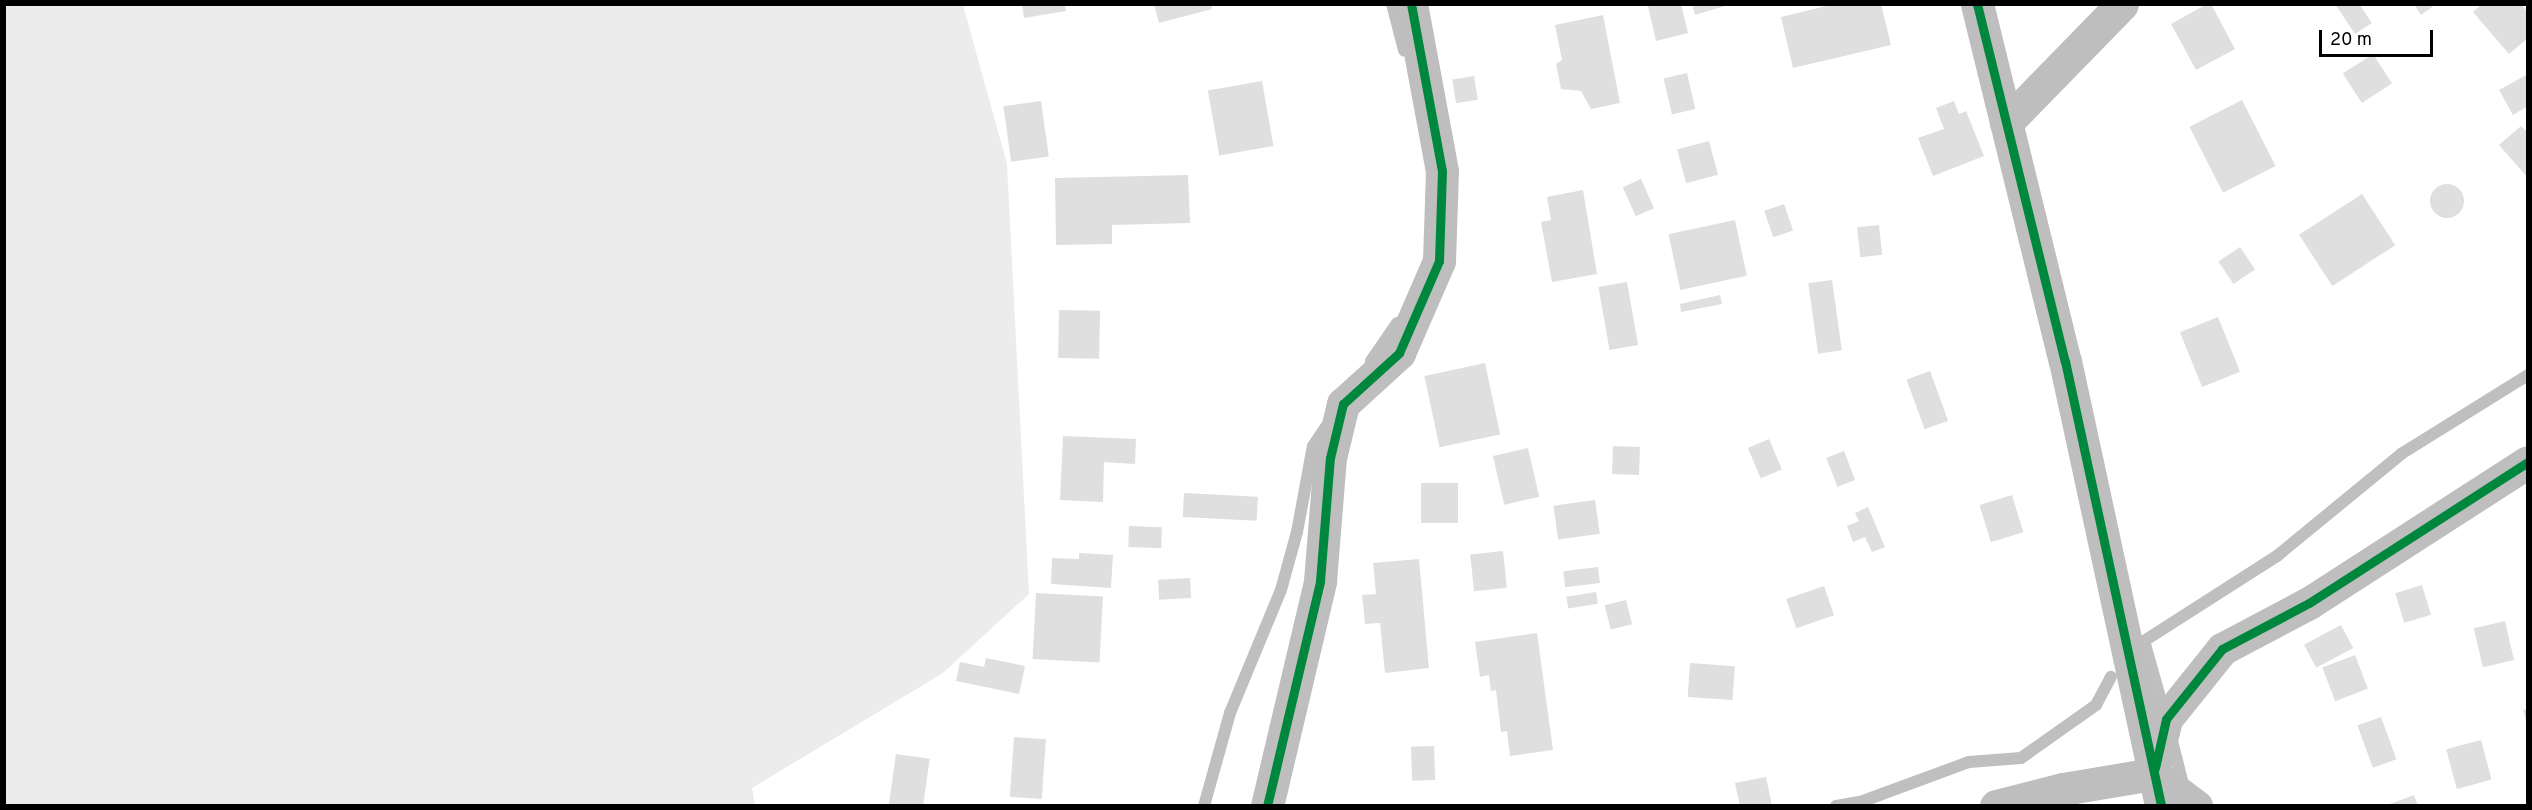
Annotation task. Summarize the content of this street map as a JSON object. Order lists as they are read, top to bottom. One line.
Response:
{"scale_bar":"20 m"}
